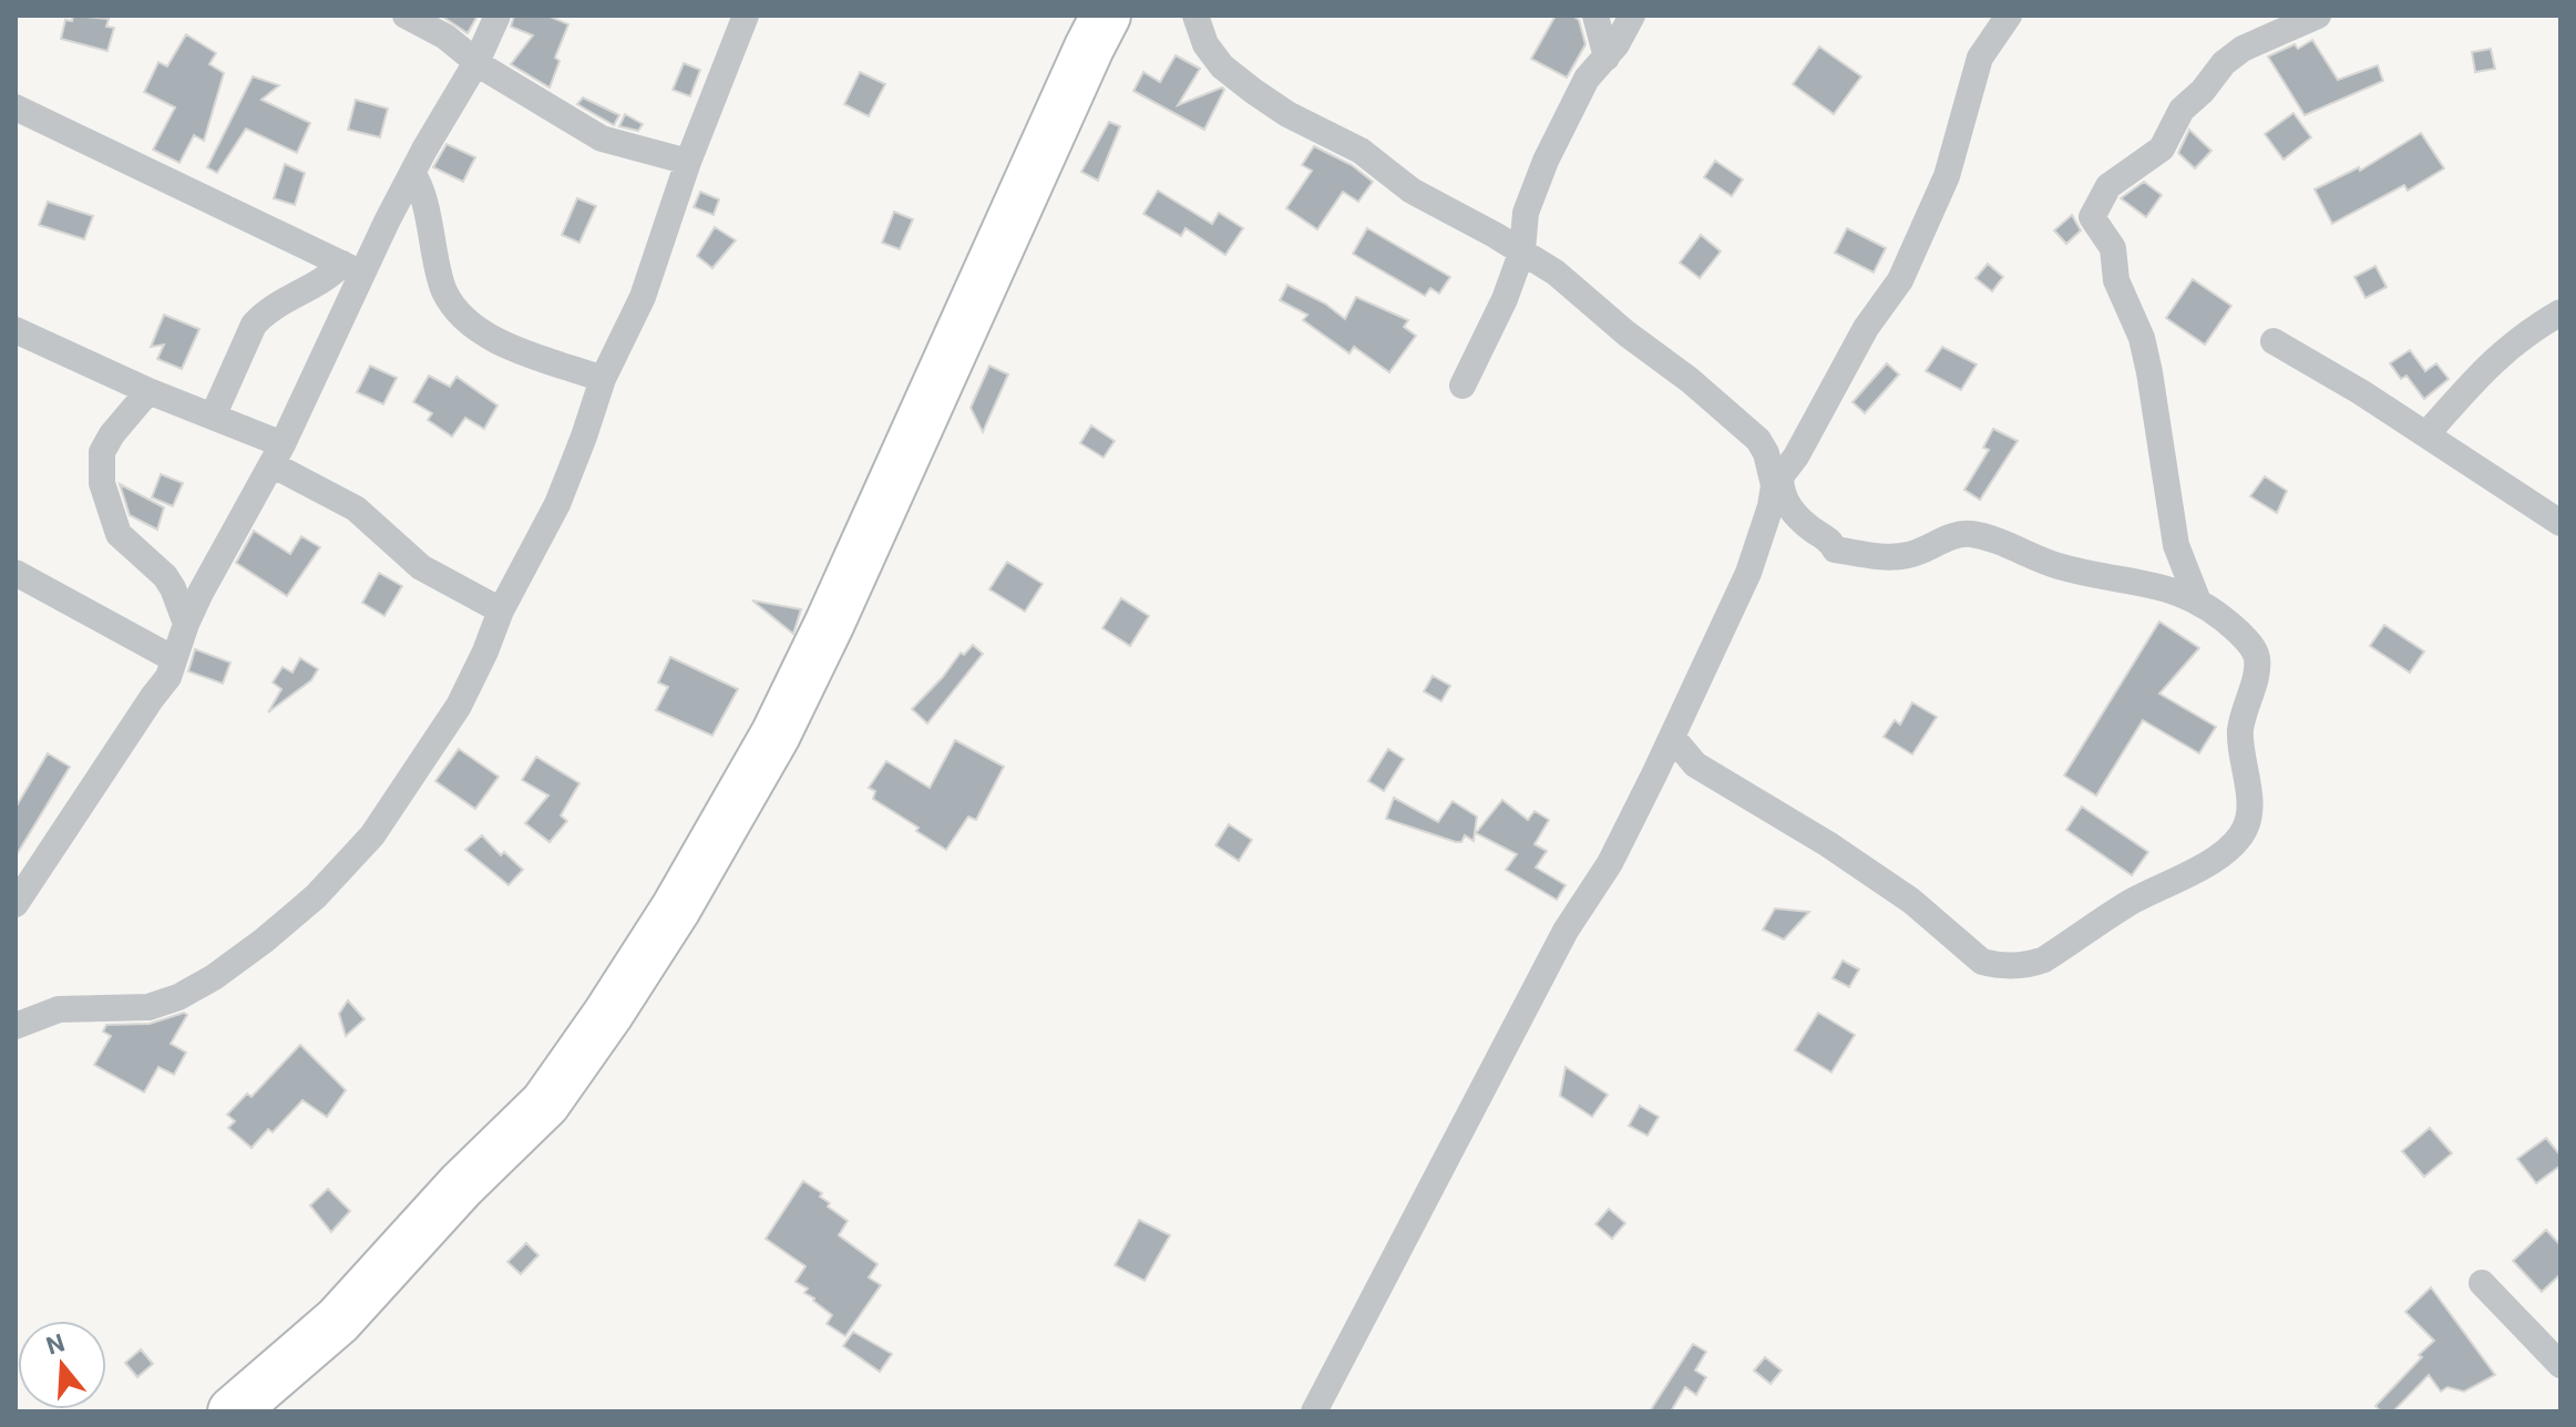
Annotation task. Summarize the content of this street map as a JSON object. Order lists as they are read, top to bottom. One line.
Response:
{"north":"top"}
